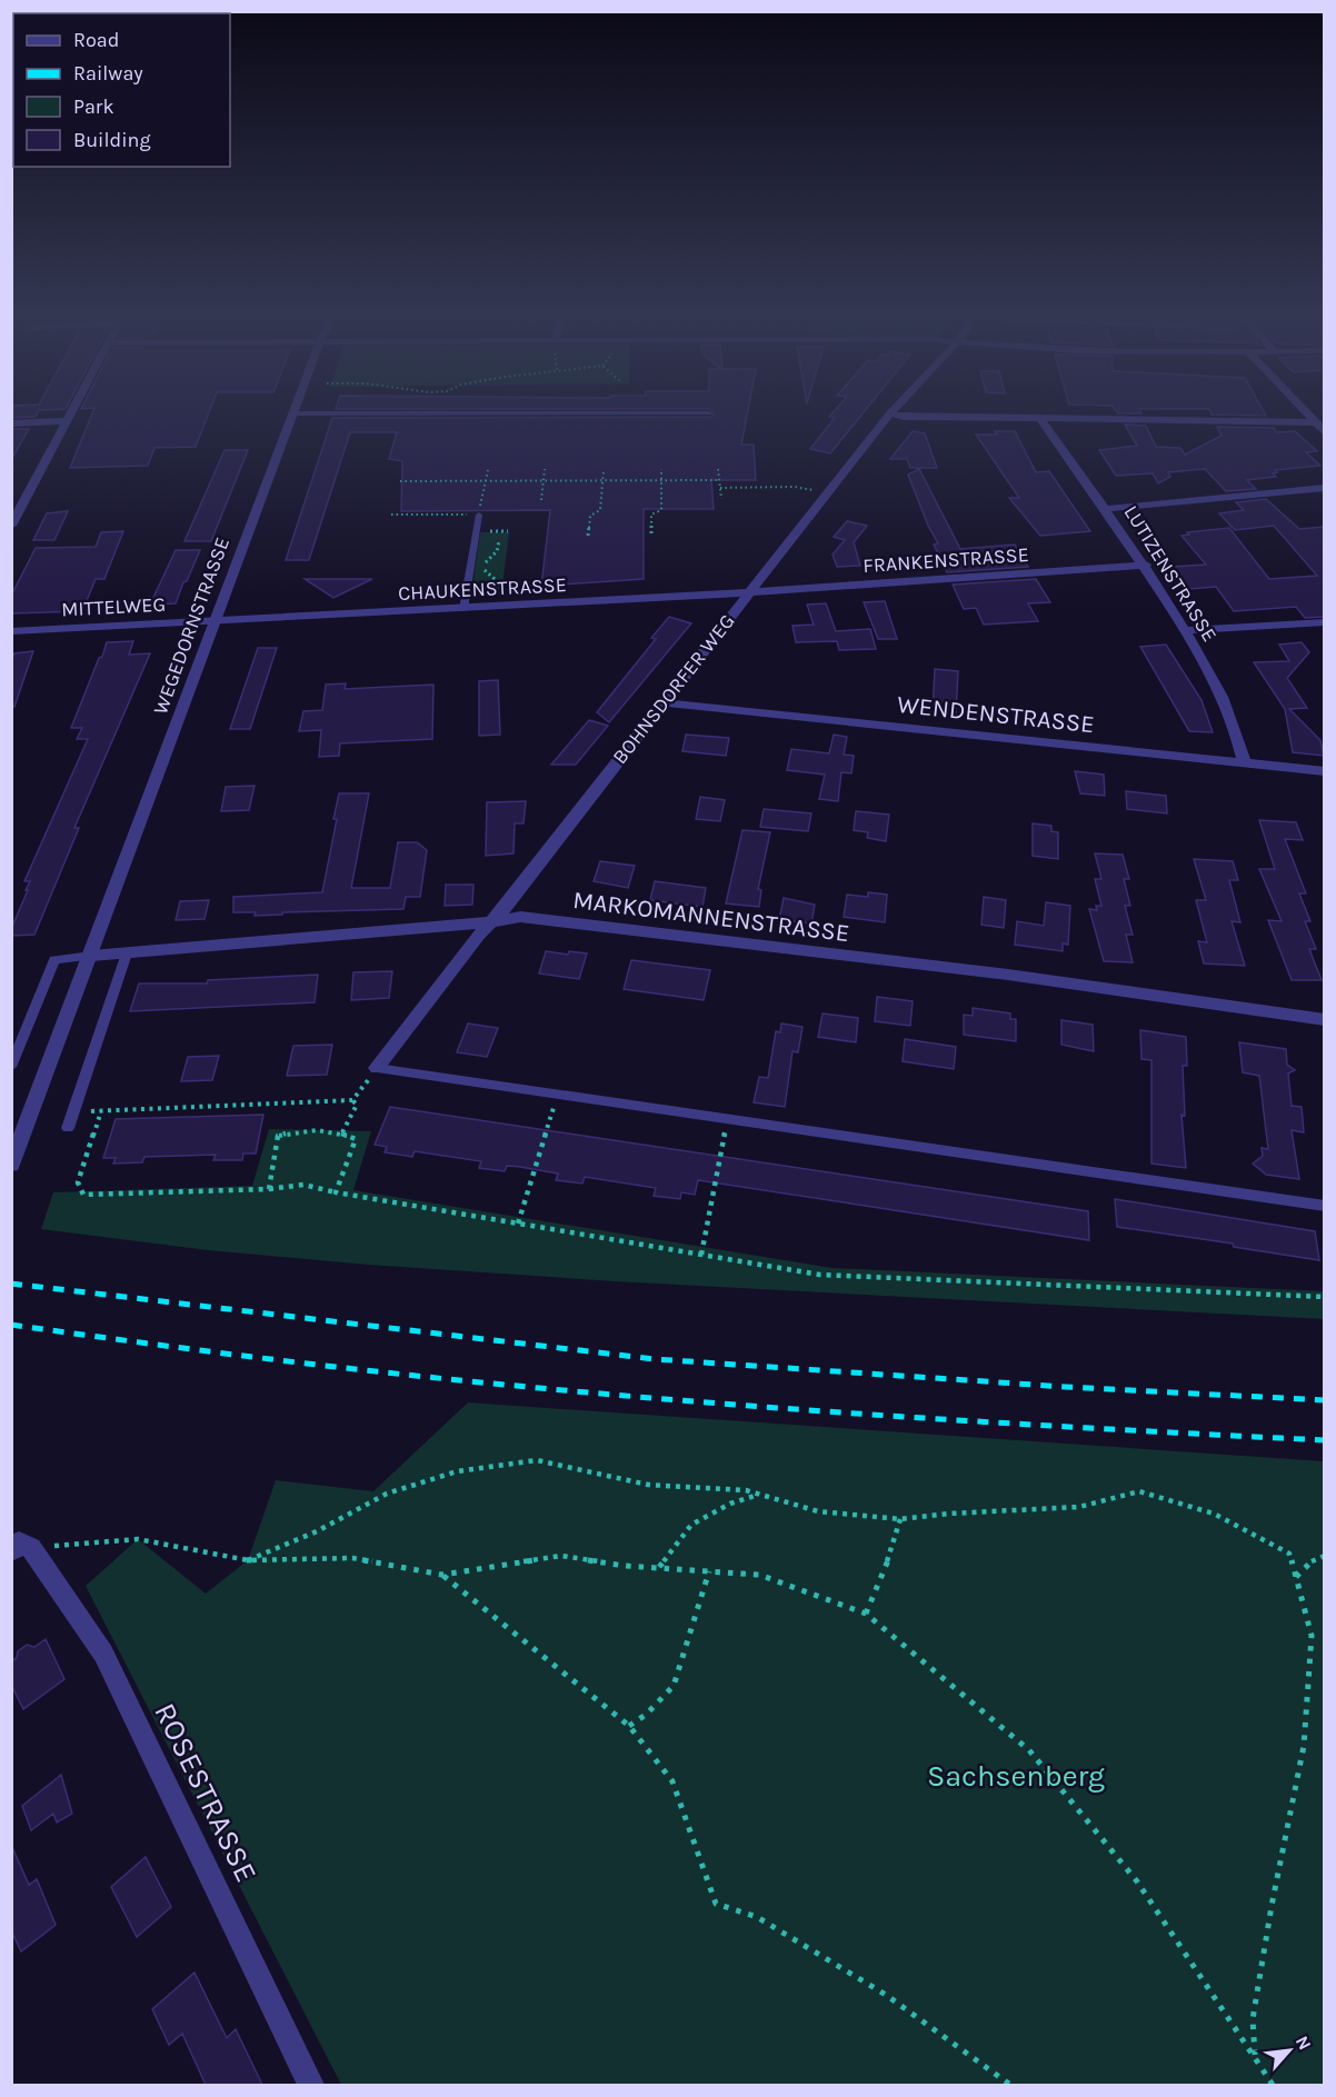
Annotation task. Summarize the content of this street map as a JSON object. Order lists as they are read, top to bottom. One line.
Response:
{"streets":{"street":["FRANKENSTRASSE","LUTIZENSTRASSE","CHAUKENSTRASSE","MITTELWEG","WEGEDORNSTRASSE","BOHNSDORFER WEG","WENDENSTRASSE","MARKOMANNENSTRASSE","ROSESTRASSE"]},"crossings":[["FRANKENSTRASSE","LUTIZENSTRASSE"],["FRANKENSTRASSE","CHAUKENSTRASSE"],["FRANKENSTRASSE","BOHNSDORFER WEG"],["LUTIZENSTRASSE","WENDENSTRASSE"],["CHAUKENSTRASSE","MITTELWEG"],["CHAUKENSTRASSE","WEGEDORNSTRASSE"],["CHAUKENSTRASSE","BOHNSDORFER WEG"],["MITTELWEG","WEGEDORNSTRASSE"],["WEGEDORNSTRASSE","MARKOMANNENSTRASSE"],["BOHNSDORFER WEG","WENDENSTRASSE"],["BOHNSDORFER WEG","MARKOMANNENSTRASSE"]],"parks":["Sachsenberg"],"legend":["Road","Railway","Park","Building"],"north":"top right"}
